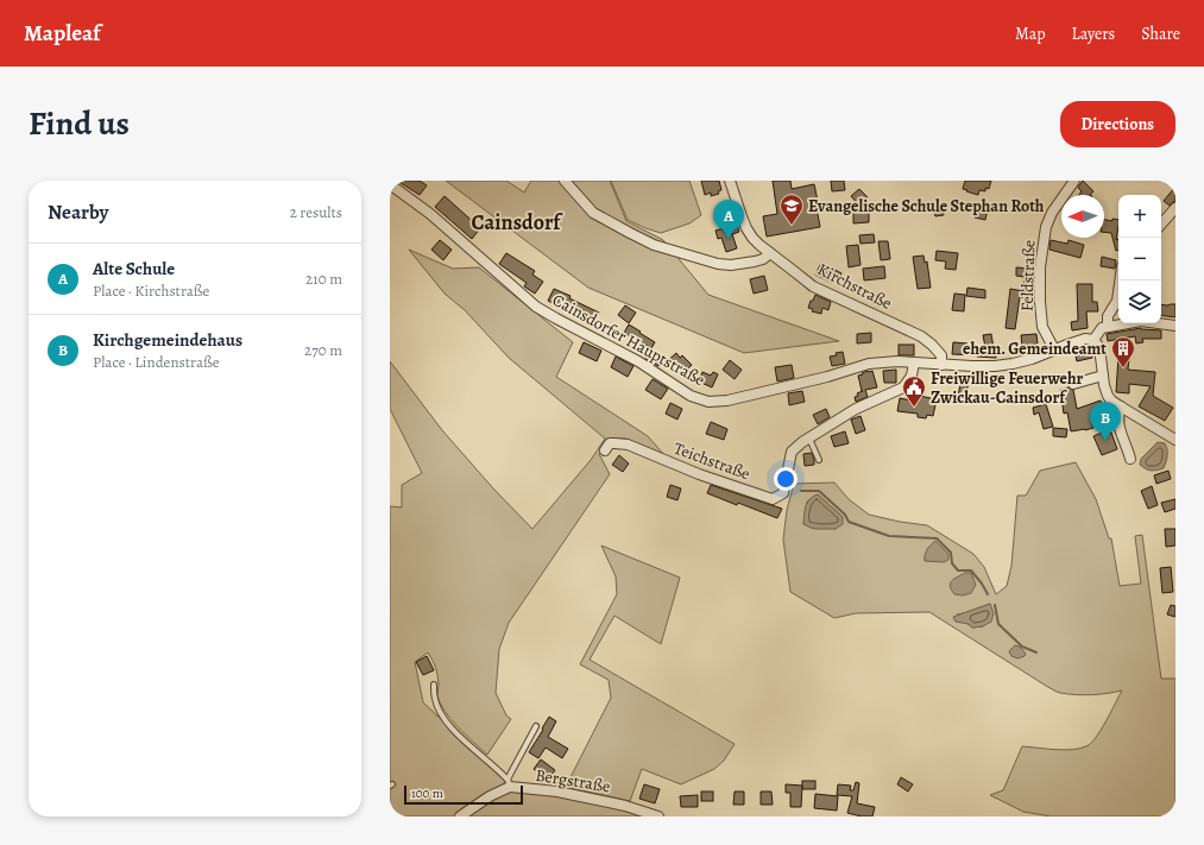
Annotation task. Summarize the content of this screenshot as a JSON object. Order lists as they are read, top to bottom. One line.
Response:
{"streets":{"street":["Feldstraße","Kirchstraße","Cainsdorfer Hauptstraße","Teichstraße","Bergstraße"]},"crossings":[["Feldstraße","Cainsdorfer Hauptstraße"],["Kirchstraße","Cainsdorfer Hauptstraße"],["Cainsdorfer Hauptstraße","Teichstraße"]],"districts":["Cainsdorf"],"places":{"school or university":["Evangelische Schule Stephan Roth"],"building":["ehem. Gemeindeamt"],"public building":["Freiwillige Feuerwehr Zwickau-Cainsdorf"]},"scale_bar":"100 m","north":"left","page":{"header":"Mapleaf","nav":["Map","Layers","Share"],"title":"Find us","buttons":"Directions","heading":["Nearby","2 results"],"map_buttons":["+","−"],"pins":["A","B"],"list":[{"mark":"A","name":"Alte Schule","note":"Place · Kirchstraße","value":"210 m"},{"mark":"B","name":"Kirchgemeindehaus","note":"Place · Lindenstraße","value":"270 m"}],"scale":"100 m"}}
